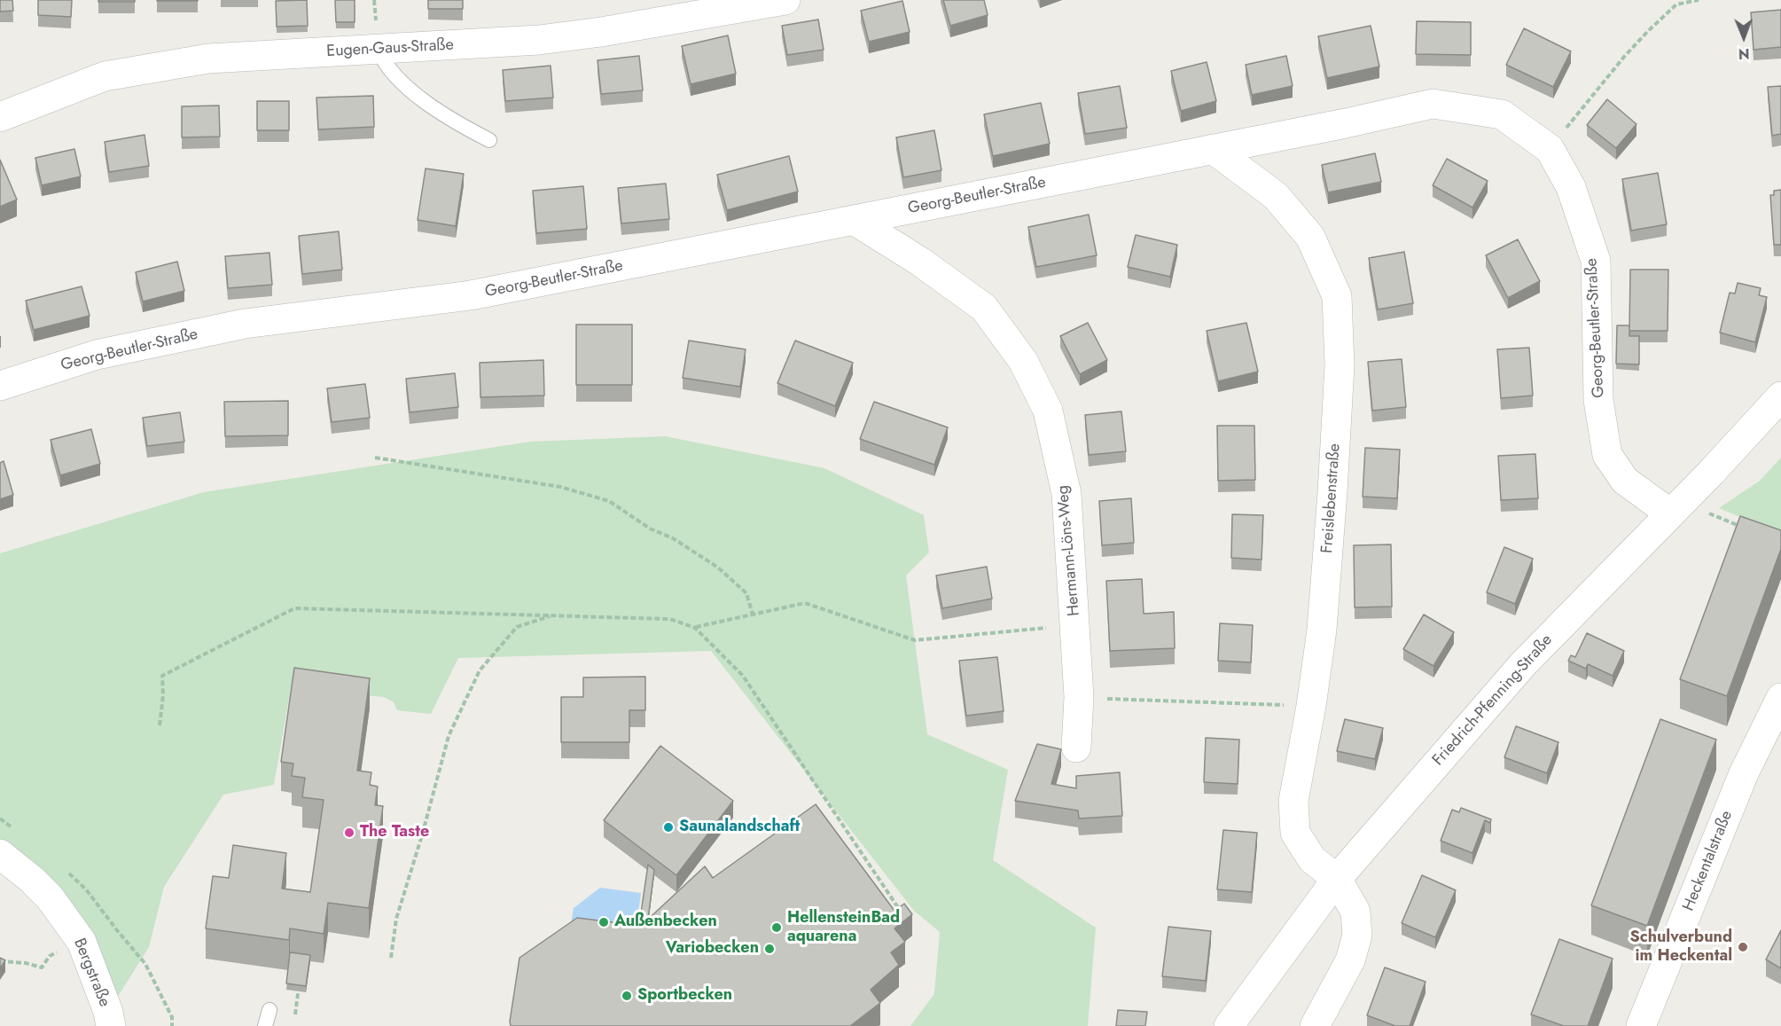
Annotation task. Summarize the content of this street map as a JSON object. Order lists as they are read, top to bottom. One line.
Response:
{"streets":{"street":["Eugen-Gaus-Straße","Georg-Beutler-Straße","Freislebenstraße","Hermann-Löns-Weg","Friedrich-Pfenning-Straße","Heckentalstraße","Bergstraße"]},"crossings":[["Georg-Beutler-Straße","Freislebenstraße"],["Georg-Beutler-Straße","Hermann-Löns-Weg"],["Georg-Beutler-Straße","Friedrich-Pfenning-Straße"],["Freislebenstraße","Friedrich-Pfenning-Straße"]],"places":["Saunalandschaft","The Taste","Außenbecken","HellensteinBad aquarena","Schulverbund im Heckental","Variobecken","Sportbecken"],"north":"bottom"}
